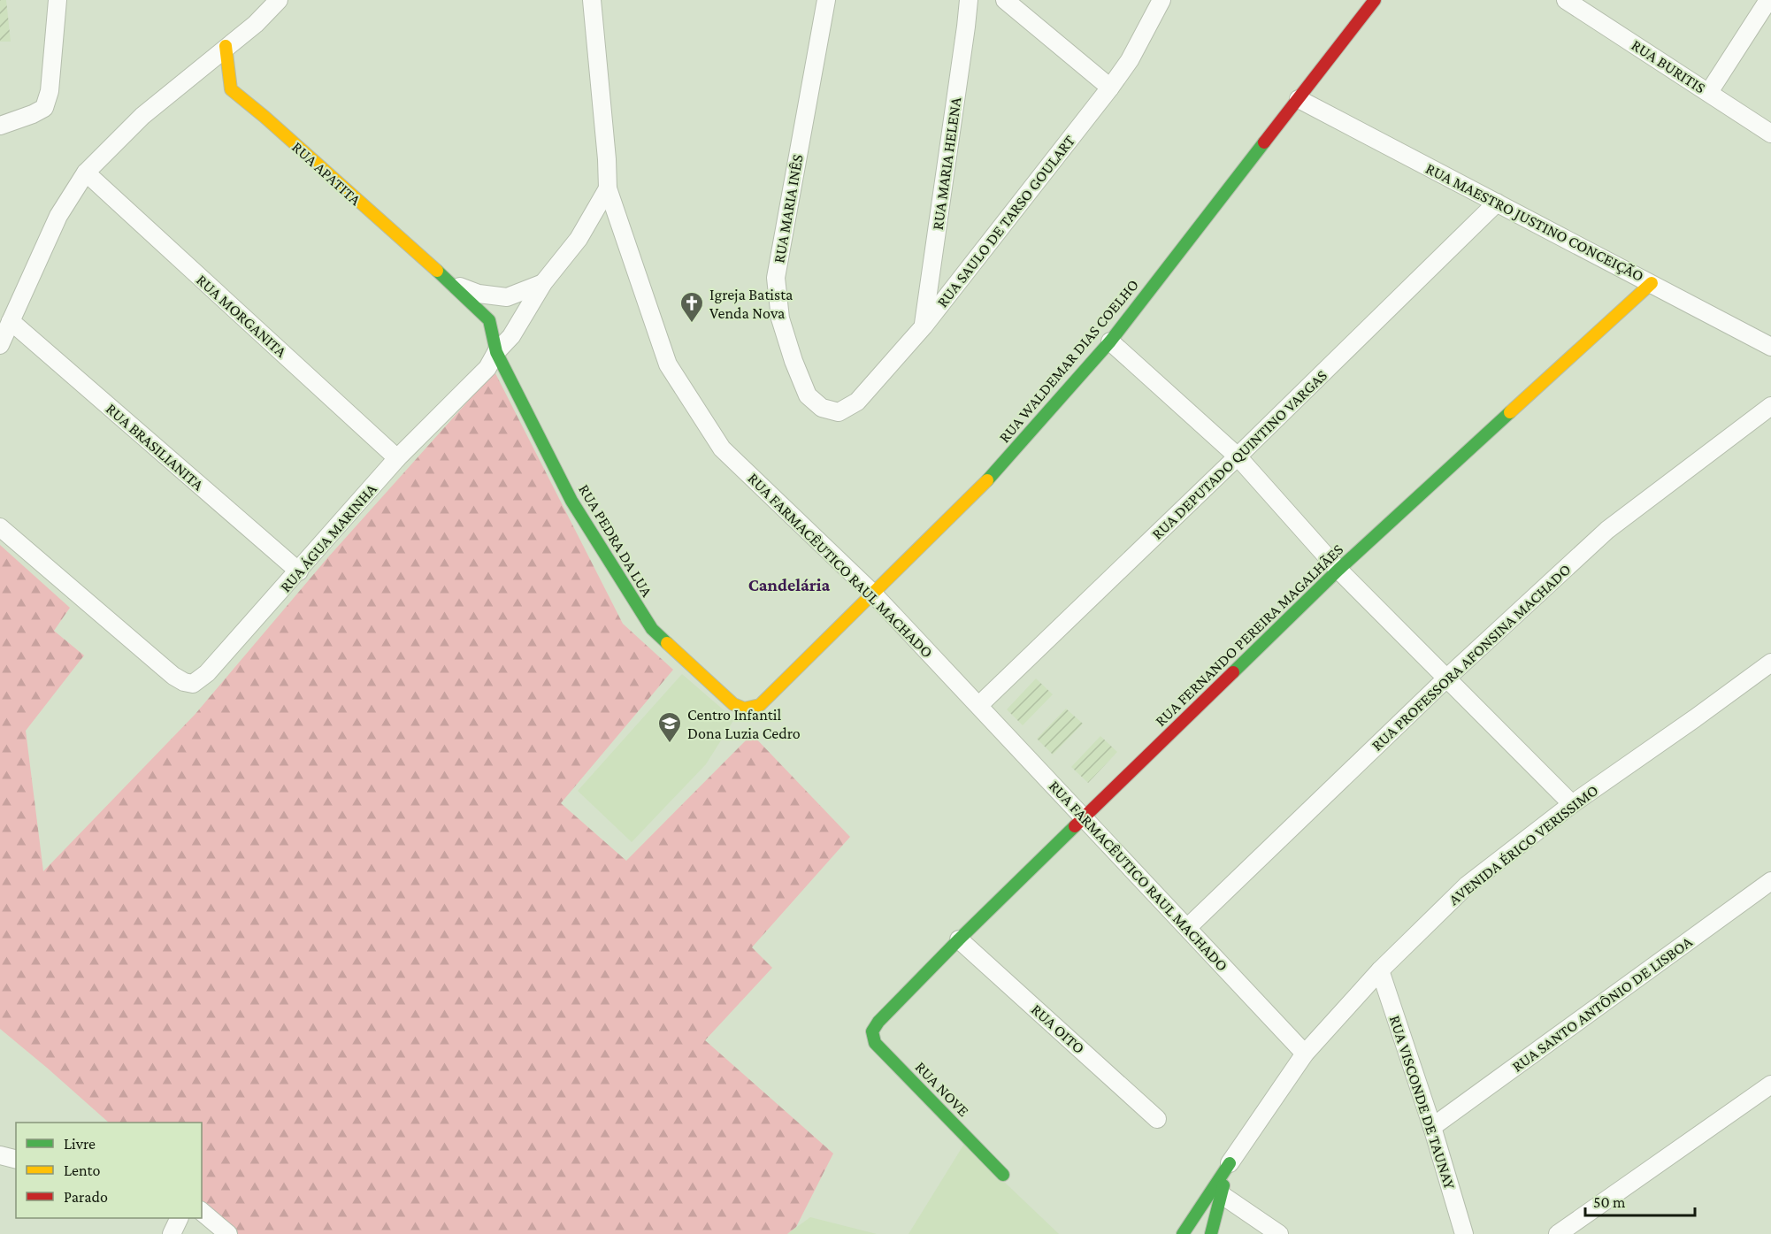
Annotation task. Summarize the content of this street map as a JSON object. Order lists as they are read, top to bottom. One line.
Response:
{"streets":{"street":["RUA BURITIS","RUA MARIA HELENA","RUA APATITA","RUA MARIA INÊS","RUA SAULO DE TARSO GOULART","RUA MAESTRO JUSTINO CONCEIÇÃO","RUA MORGANITA","RUA WALDEMAR DIAS COELHO","RUA BRASILIANITA","RUA DEPUTADO QUINTINO VARGAS","RUA ÁGUA MARINHA","RUA PEDRA DA LUA","RUA FARMACÊUTICO RAUL MACHADO","RUA FERNANDO PEREIRA MAGALHÃES","RUA PROFESSORA AFONSINA MACHADO","AVENIDA ÉRICO VERISSIMO","RUA SANTO ANTÔNIO DE LISBOA","RUA OITO","RUA NOVE","RUA VISCONDE DE TAUNAY"]},"crossings":[["RUA MARIA HELENA","RUA SAULO DE TARSO GOULART"],["RUA APATITA","RUA ÁGUA MARINHA"],["RUA APATITA","RUA PEDRA DA LUA"],["RUA MARIA INÊS","RUA SAULO DE TARSO GOULART"],["RUA MAESTRO JUSTINO CONCEIÇÃO","RUA WALDEMAR DIAS COELHO"],["RUA MAESTRO JUSTINO CONCEIÇÃO","RUA DEPUTADO QUINTINO VARGAS"],["RUA MAESTRO JUSTINO CONCEIÇÃO","RUA FERNANDO PEREIRA MAGALHÃES"],["RUA MORGANITA","RUA ÁGUA MARINHA"],["RUA WALDEMAR DIAS COELHO","RUA PEDRA DA LUA"],["RUA WALDEMAR DIAS COELHO","RUA FARMACÊUTICO RAUL MACHADO"],["RUA BRASILIANITA","RUA ÁGUA MARINHA"],["RUA DEPUTADO QUINTINO VARGAS","RUA FARMACÊUTICO RAUL MACHADO"],["RUA ÁGUA MARINHA","RUA PEDRA DA LUA"],["RUA ÁGUA MARINHA","RUA FARMACÊUTICO RAUL MACHADO"],["RUA FARMACÊUTICO RAUL MACHADO","RUA FERNANDO PEREIRA MAGALHÃES"],["RUA FARMACÊUTICO RAUL MACHADO","RUA PROFESSORA AFONSINA MACHADO"],["RUA FARMACÊUTICO RAUL MACHADO","AVENIDA ÉRICO VERISSIMO"],["RUA FERNANDO PEREIRA MAGALHÃES","RUA OITO"],["RUA FERNANDO PEREIRA MAGALHÃES","RUA NOVE"],["AVENIDA ÉRICO VERISSIMO","RUA VISCONDE DE TAUNAY"],["RUA SANTO ANTÔNIO DE LISBOA","RUA VISCONDE DE TAUNAY"]],"districts":["Candelária"],"places":{"church":["Igreja Batista Venda Nova"],"school or university":["Centro Infantil Dona Luzia Cedro"]},"legend":["Livre","Lento","Parado"],"scale_bar":"50 m"}
